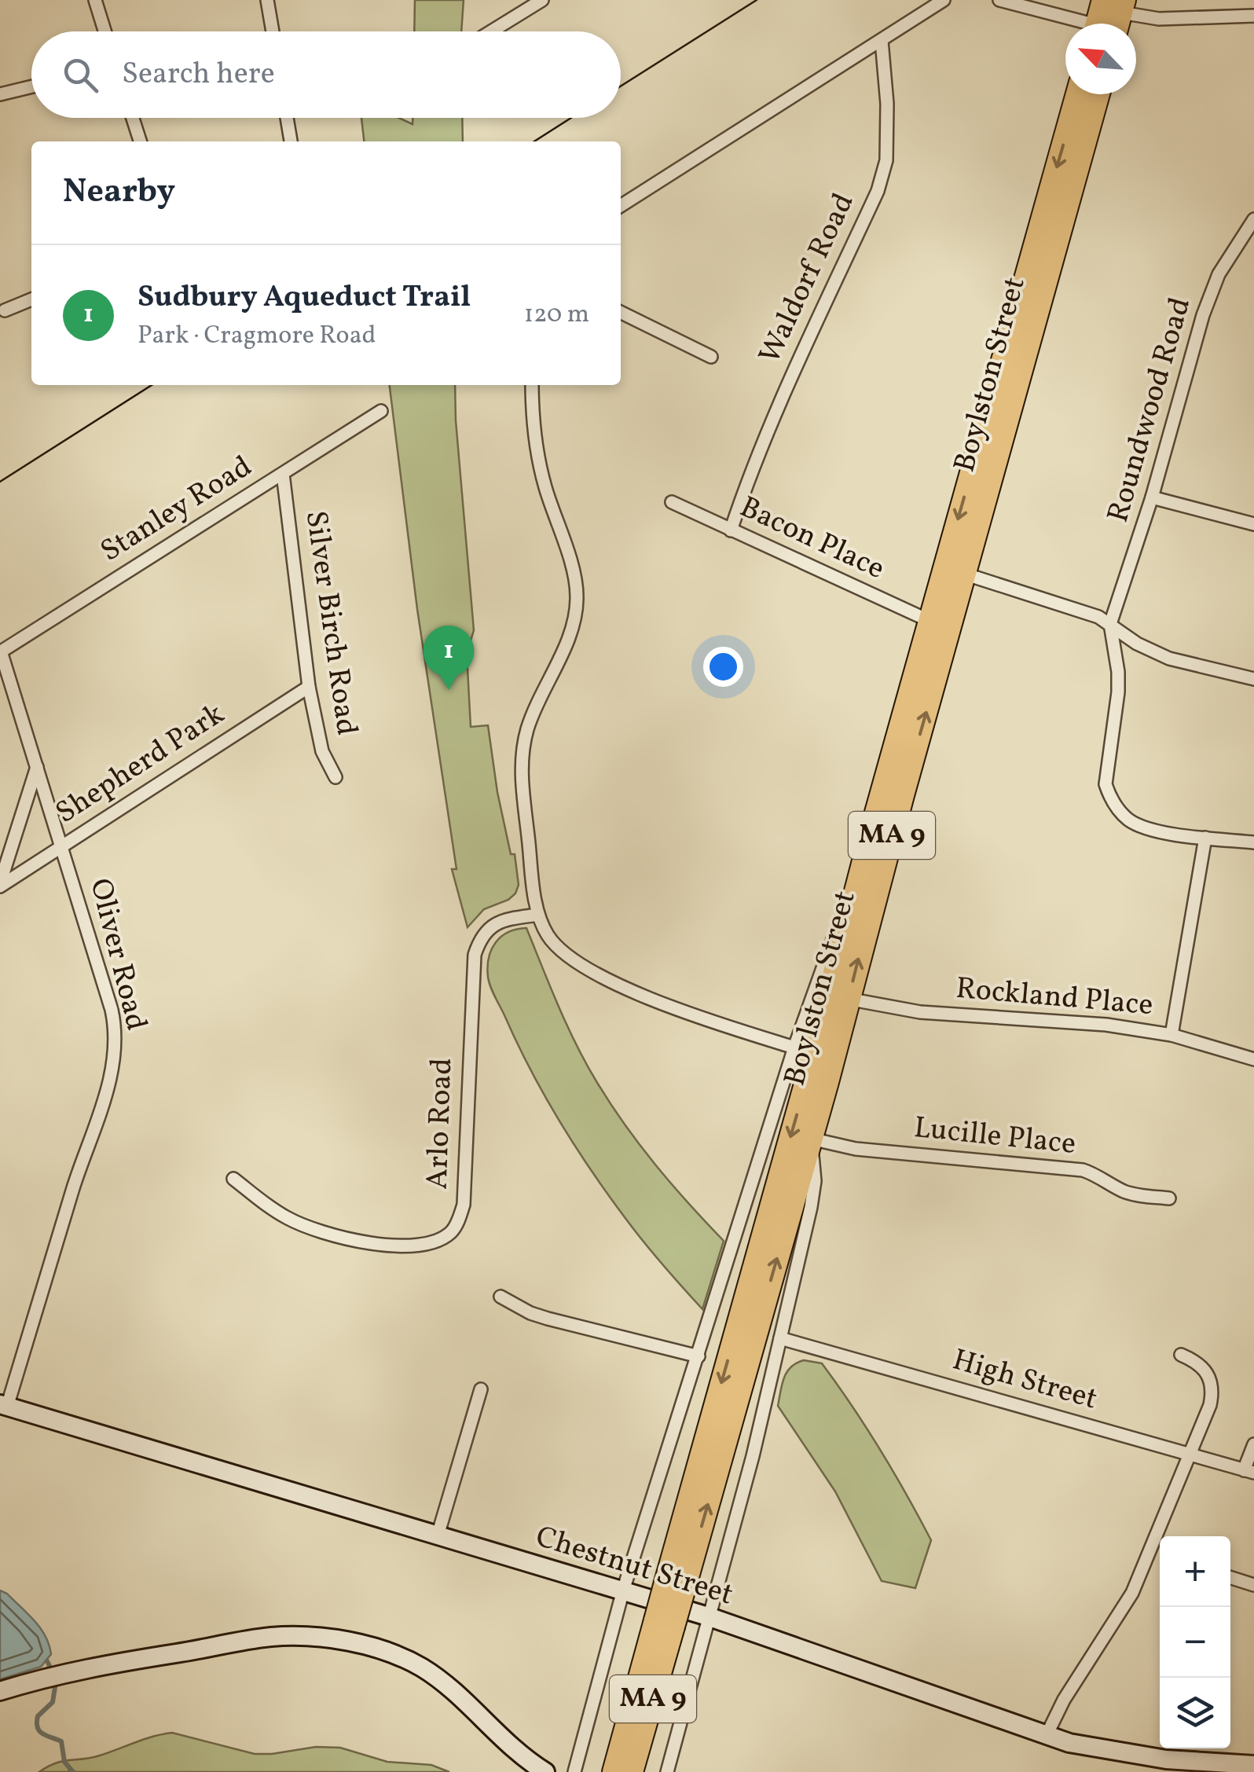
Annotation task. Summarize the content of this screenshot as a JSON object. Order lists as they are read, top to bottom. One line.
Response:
{"streets":{"highway":["Boylston Street","MA 9"],"main road":["Chestnut Street"],"street":["Waldorf Road","Roundwood Road","Stanley Road","Bacon Place","Silver Birch Road","Shepherd Park","Oliver Road","Rockland Place","Arlo Road","Lucille Place","High Street"]},"crossings":[["Waldorf Road","Bacon Place"],["Boylston Street","Bacon Place"],["Boylston Street","Rockland Place"],["Boylston Street","Lucille Place"],["Stanley Road","Silver Birch Road"],["Stanley Road","Oliver Road"],["Silver Birch Road","Shepherd Park"],["Shepherd Park","Oliver Road"],["Oliver Road","Chestnut Street"]],"north":"top left","page":{"search":"Search here","heading":"Nearby","list":[{"mark":"1","name":"Sudbury Aqueduct Trail","note":"Park · Cragmore Road","value":"120 m"}],"pins":"1","map_buttons":["+","−"]}}
